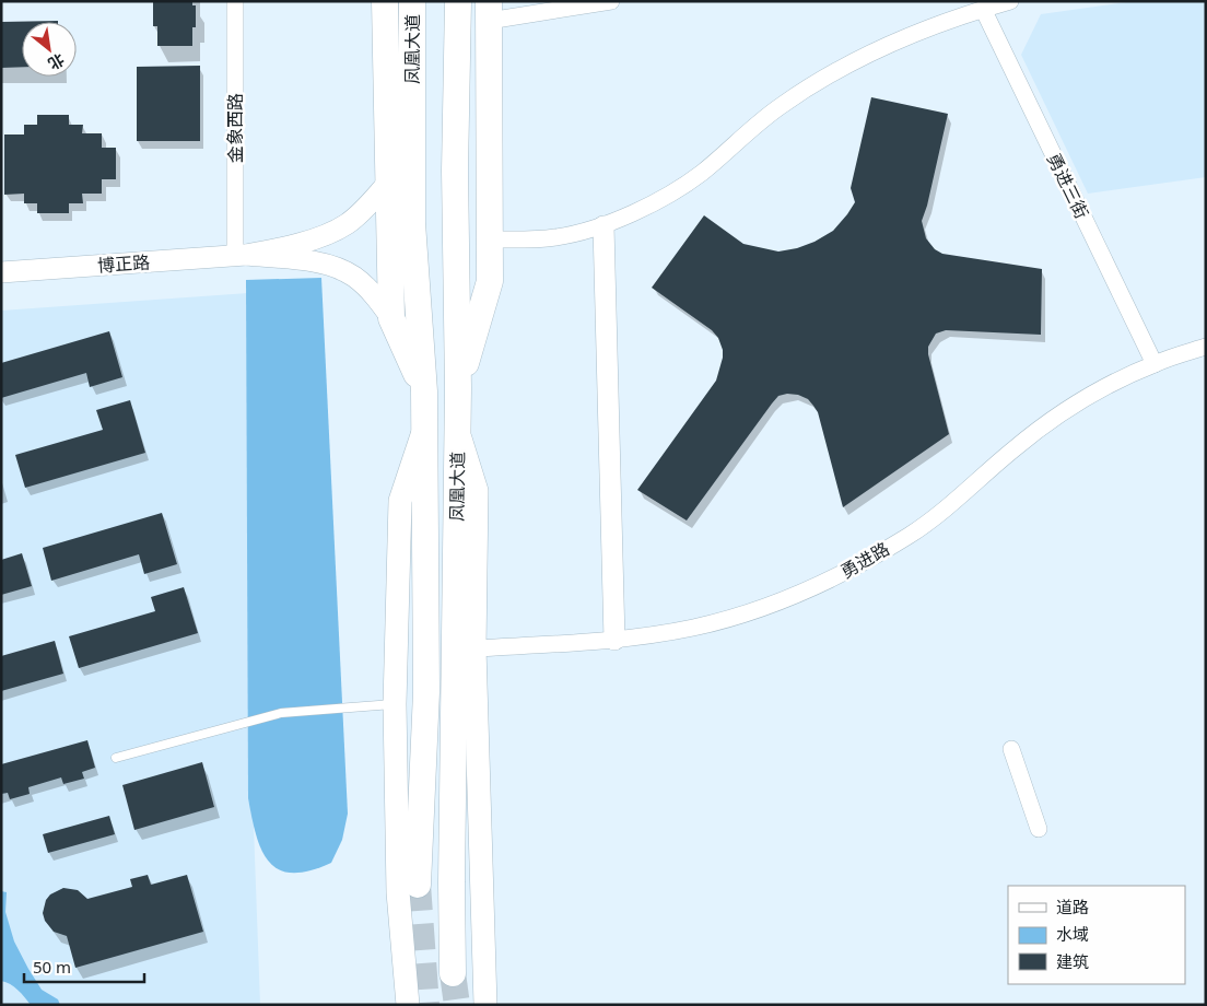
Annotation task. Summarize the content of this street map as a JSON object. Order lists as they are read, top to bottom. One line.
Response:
{"streets":{"main road":["凤凰大道"],"street":["金象西路","勇进三街","博正路","勇进路"]},"crossings":[["金象西路","博正路"],["勇进三街","勇进路"]],"legend":["道路","水域","建筑"],"scale_bar":"50 m","north":"bottom right"}
